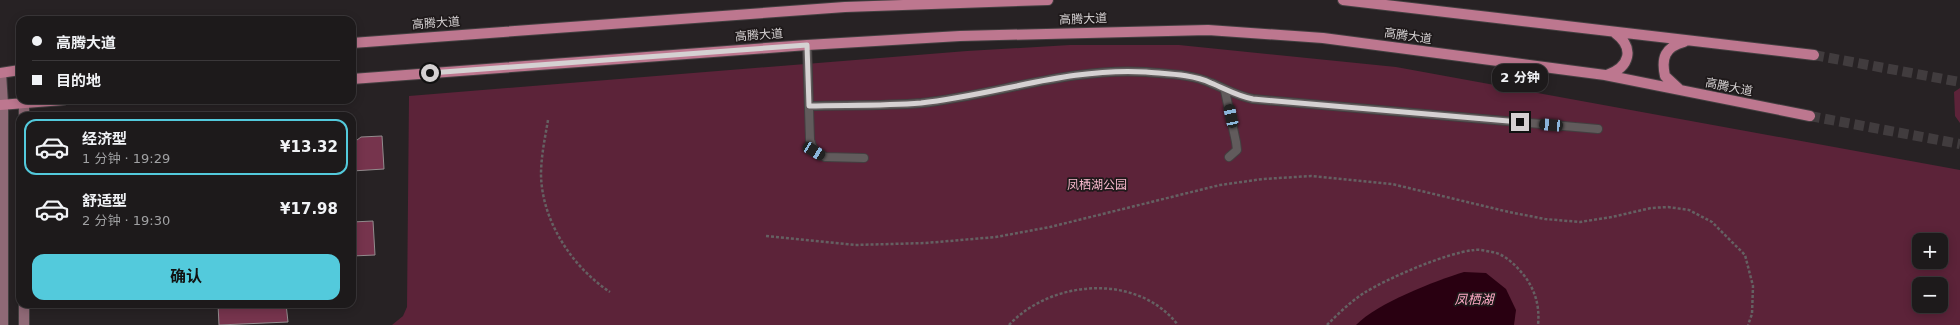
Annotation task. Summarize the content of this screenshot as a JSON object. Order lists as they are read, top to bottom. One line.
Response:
{"streets":{"main road":["高腾大道"]},"water":["凤栖湖"],"parks":["凤栖湖公园"],"page":{"banner":["高腾大道","目的地"],"bubble":"2 分钟","list":[{"name":"经济型","note":"1 分钟 · 19:29","value":"¥13.32"},{"name":"舒适型","note":"2 分钟 · 19:30","value":"¥17.98"}],"map_buttons":["+","−"],"buttons":"确认"}}
